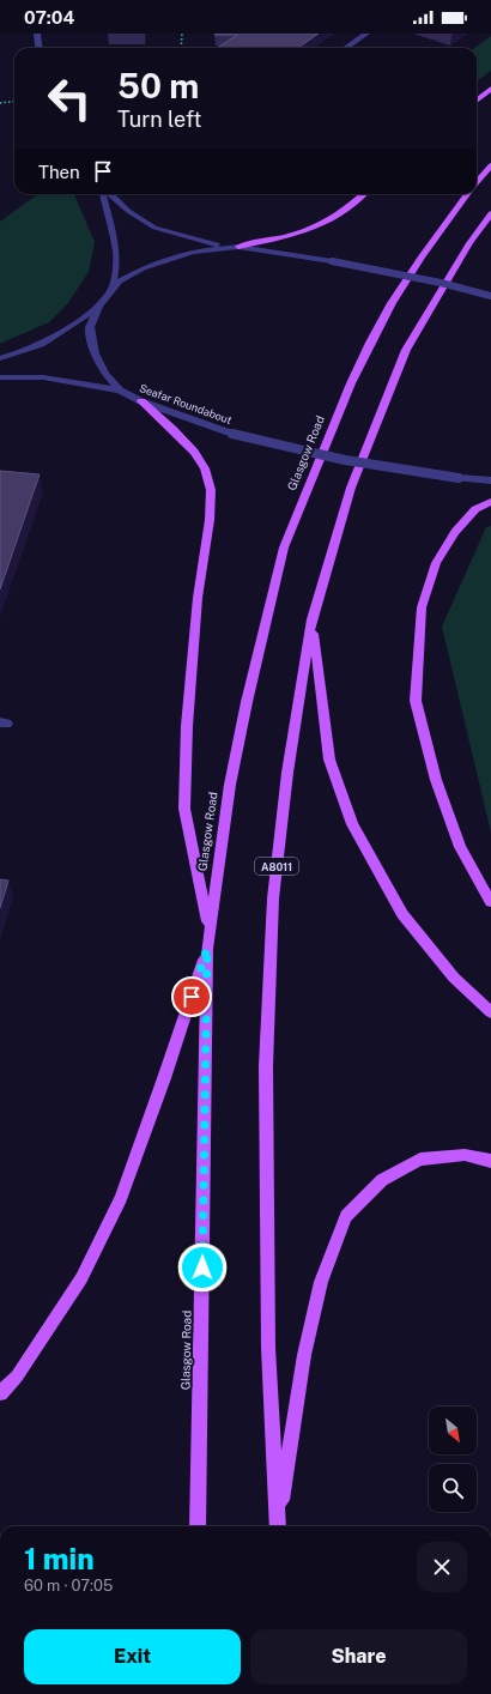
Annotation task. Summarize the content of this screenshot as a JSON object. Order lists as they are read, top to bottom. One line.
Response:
{"streets":{"main road":["Glasgow Road","A8011"],"street":["Seafar Roundabout"]},"north":"bottom right","page":{"status":"07:04","turn":["50 m","Turn left"],"then":"Then","heading":["1 min","60 m · 07:05"],"buttons":["Exit","Share"]}}
